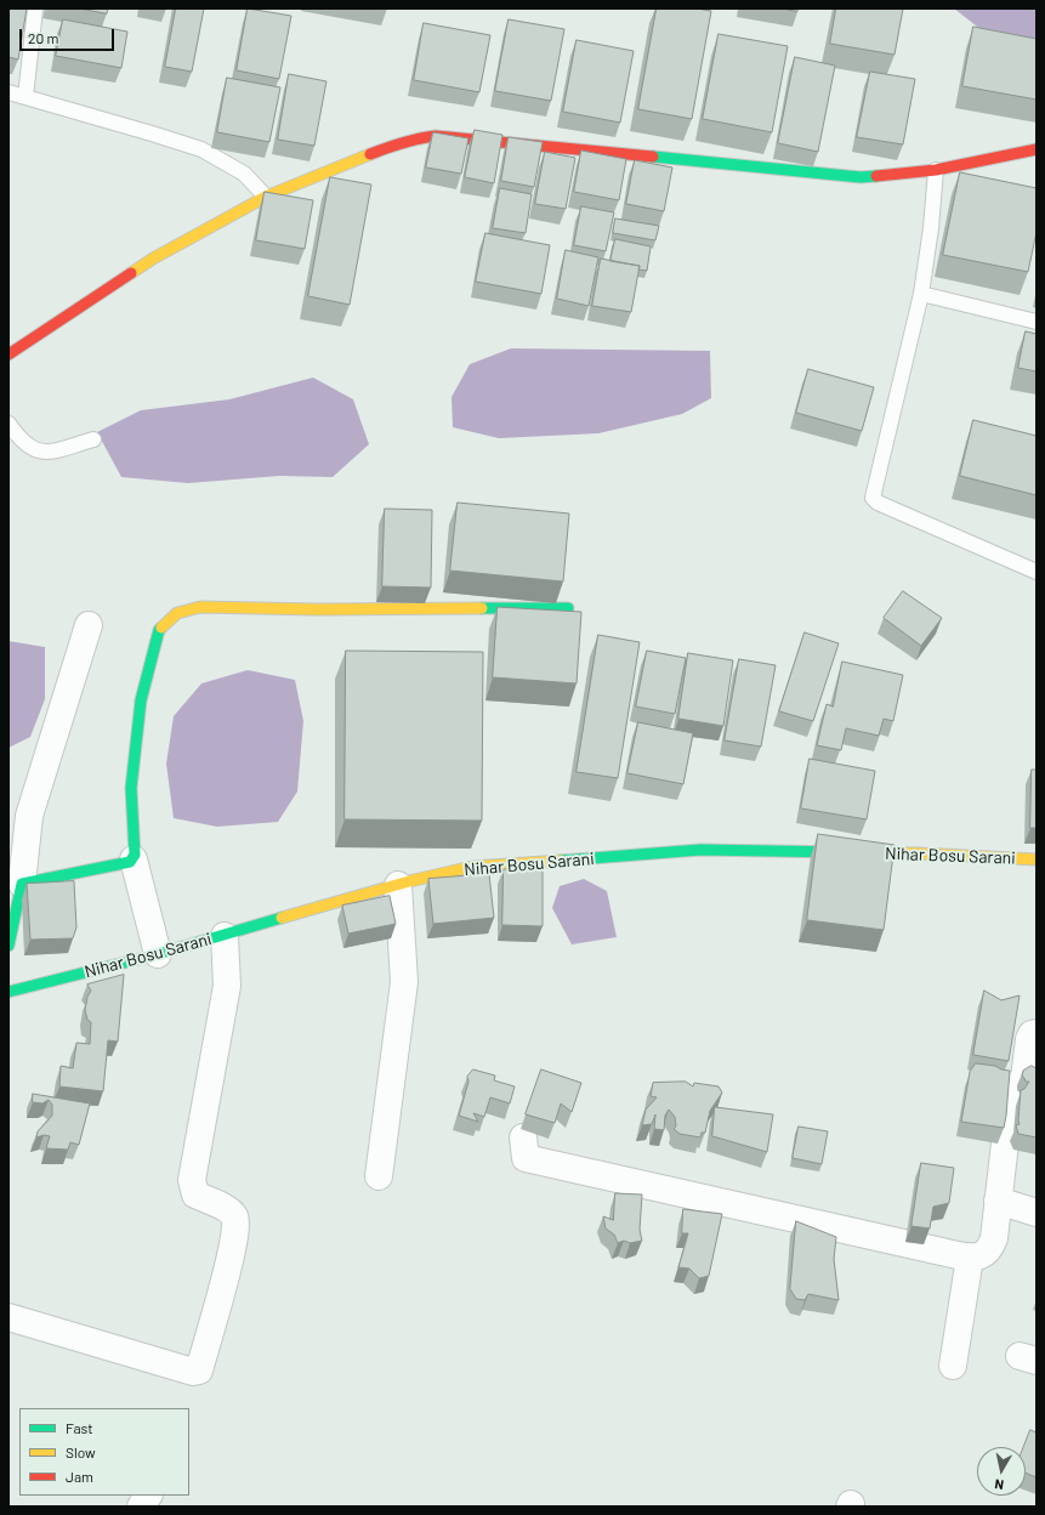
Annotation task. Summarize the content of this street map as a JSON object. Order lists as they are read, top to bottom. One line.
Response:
{"streets":{"street":["Nihar Bosu Sarani"]},"legend":["Fast","Slow","Jam"],"scale_bar":"20 m","north":"bottom"}
